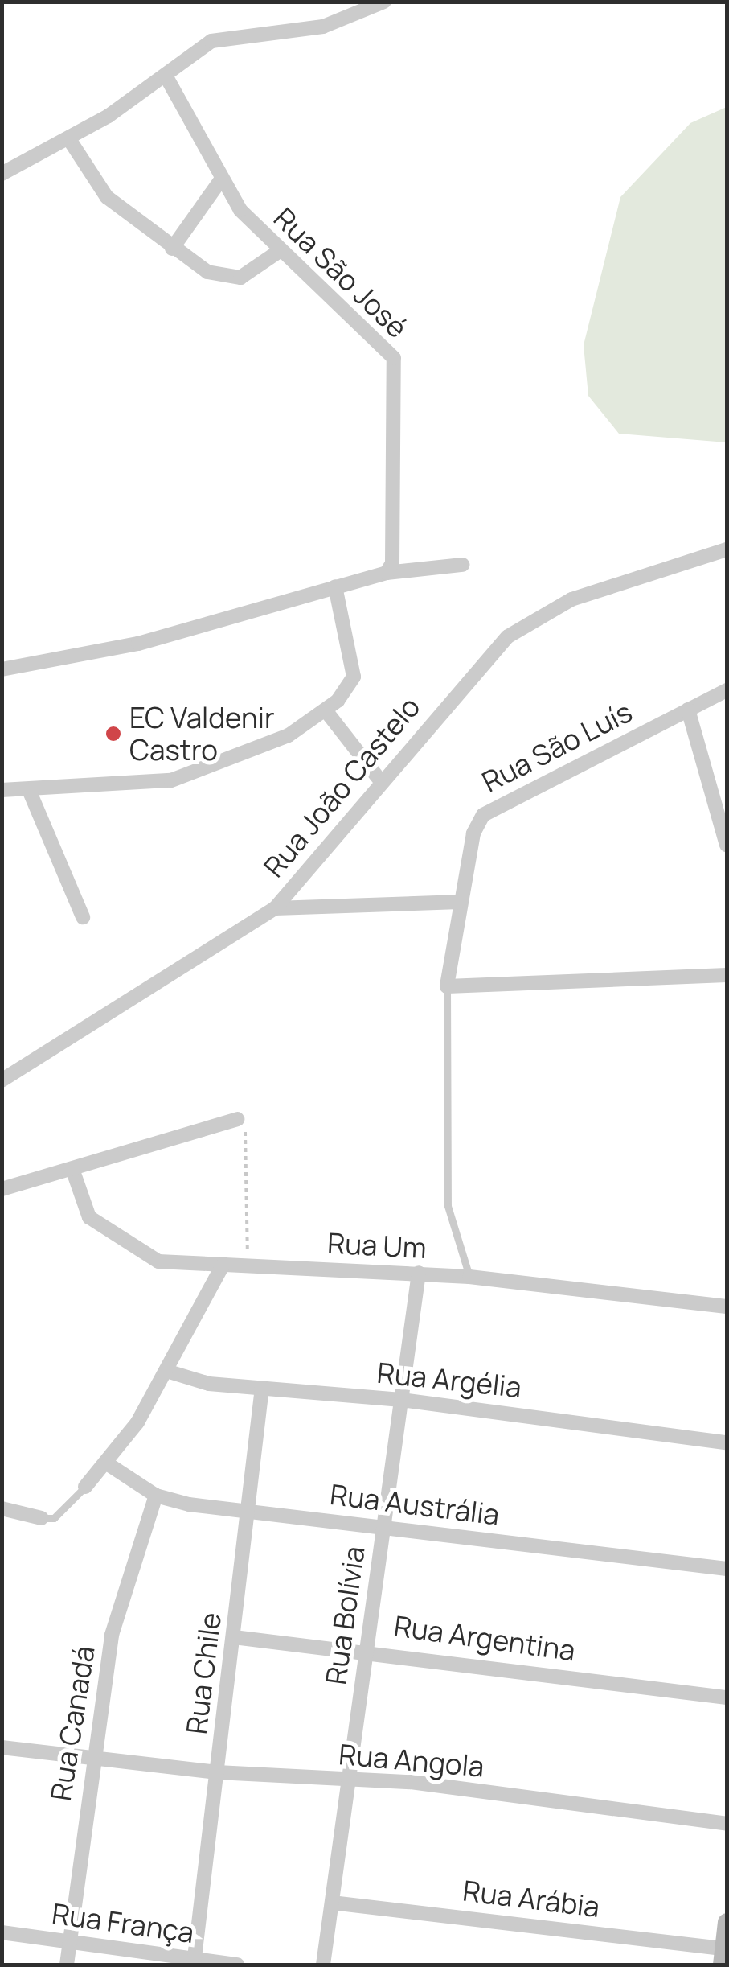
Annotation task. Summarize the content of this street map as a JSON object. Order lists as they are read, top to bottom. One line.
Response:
{"streets":{"street":["Rua São José","Rua São Luís","Rua João Castelo","Rua Um","Rua Argélia","Rua Austrália","Rua Bolívia","Rua Argentina","Rua Chile","Rua Canadá","Rua Angola","Rua Arábia","Rua França"]},"crossings":[["Rua Um","Rua Bolívia"],["Rua Argélia","Rua Bolívia"],["Rua Argélia","Rua Chile"],["Rua Austrália","Rua Bolívia"],["Rua Austrália","Rua Chile"],["Rua Austrália","Rua Canadá"],["Rua Bolívia","Rua Argentina"],["Rua Bolívia","Rua Angola"],["Rua Bolívia","Rua Arábia"],["Rua Argentina","Rua Chile"],["Rua Chile","Rua Angola"],["Rua Chile","Rua França"],["Rua Canadá","Rua Angola"],["Rua Canadá","Rua França"]],"places":["EC Valdenir Castro"]}
